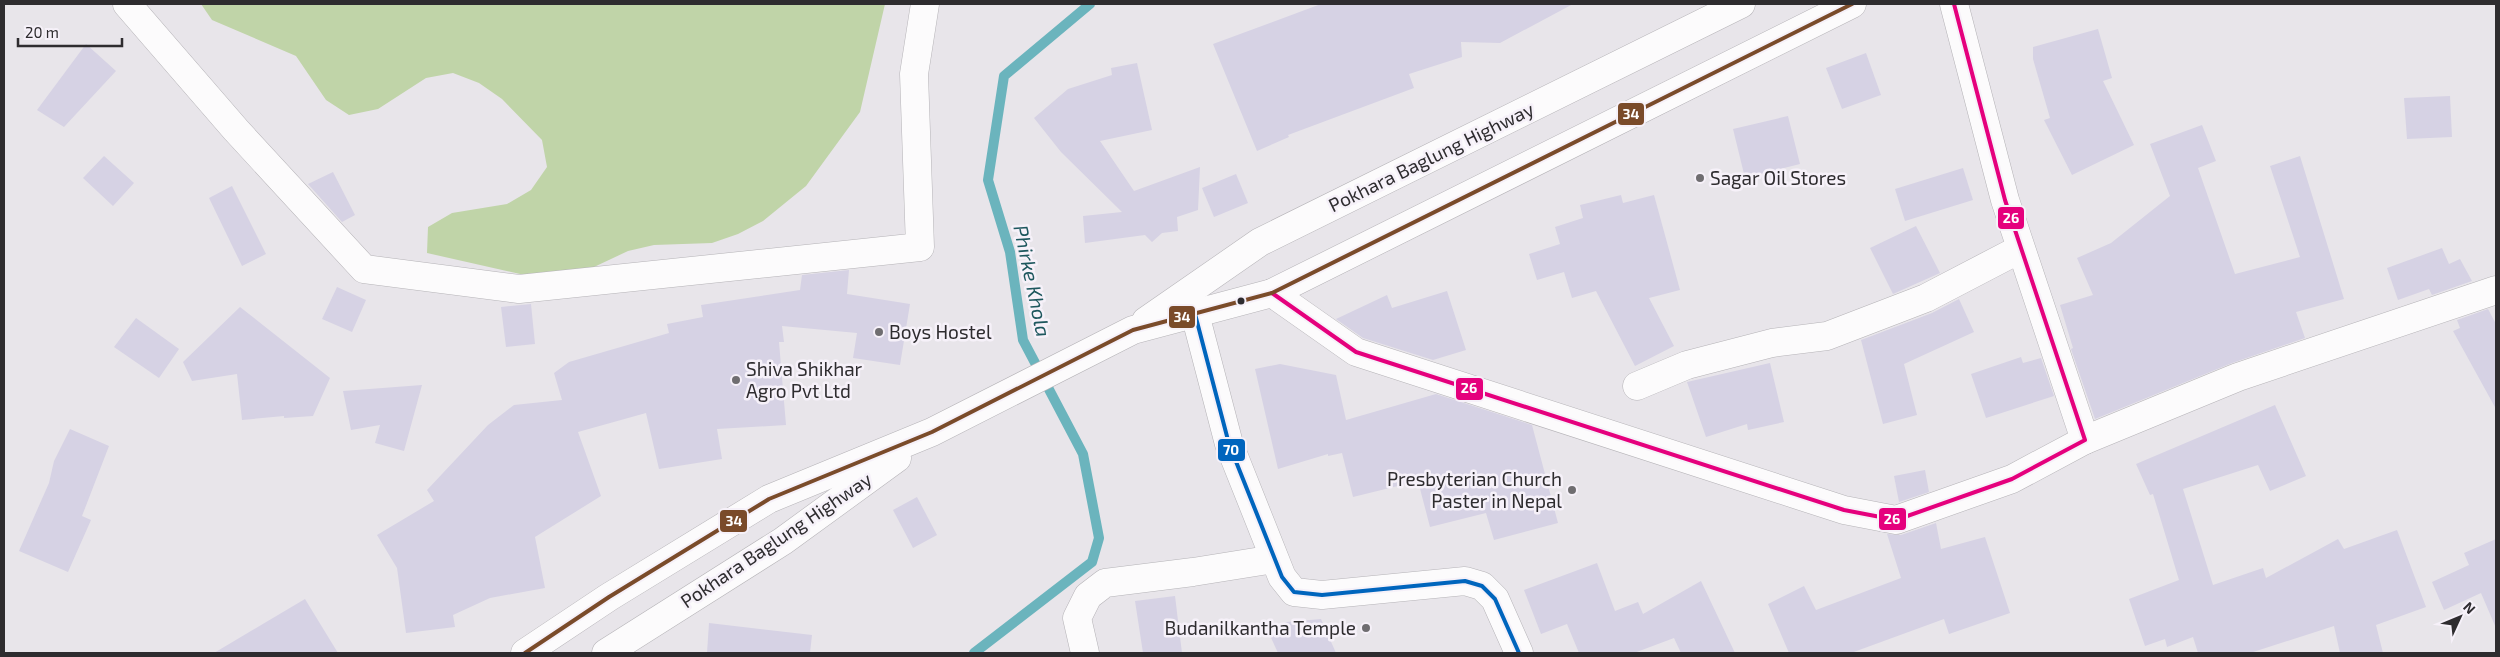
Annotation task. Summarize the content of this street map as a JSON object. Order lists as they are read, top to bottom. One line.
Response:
{"streets":{"main road":["Pokhara Baglung Highway"]},"water":["Phirke Khola"],"places":["Sagar Oil Stores","Boys Hostel","Shiva Shikhar Agro Pvt Ltd","Presbyterian Church Paster in Nepal","Budanilkantha Temple"],"lines":["transit line 26","transit line 34","transit line 70"],"scale_bar":"20 m","north":"top right"}
